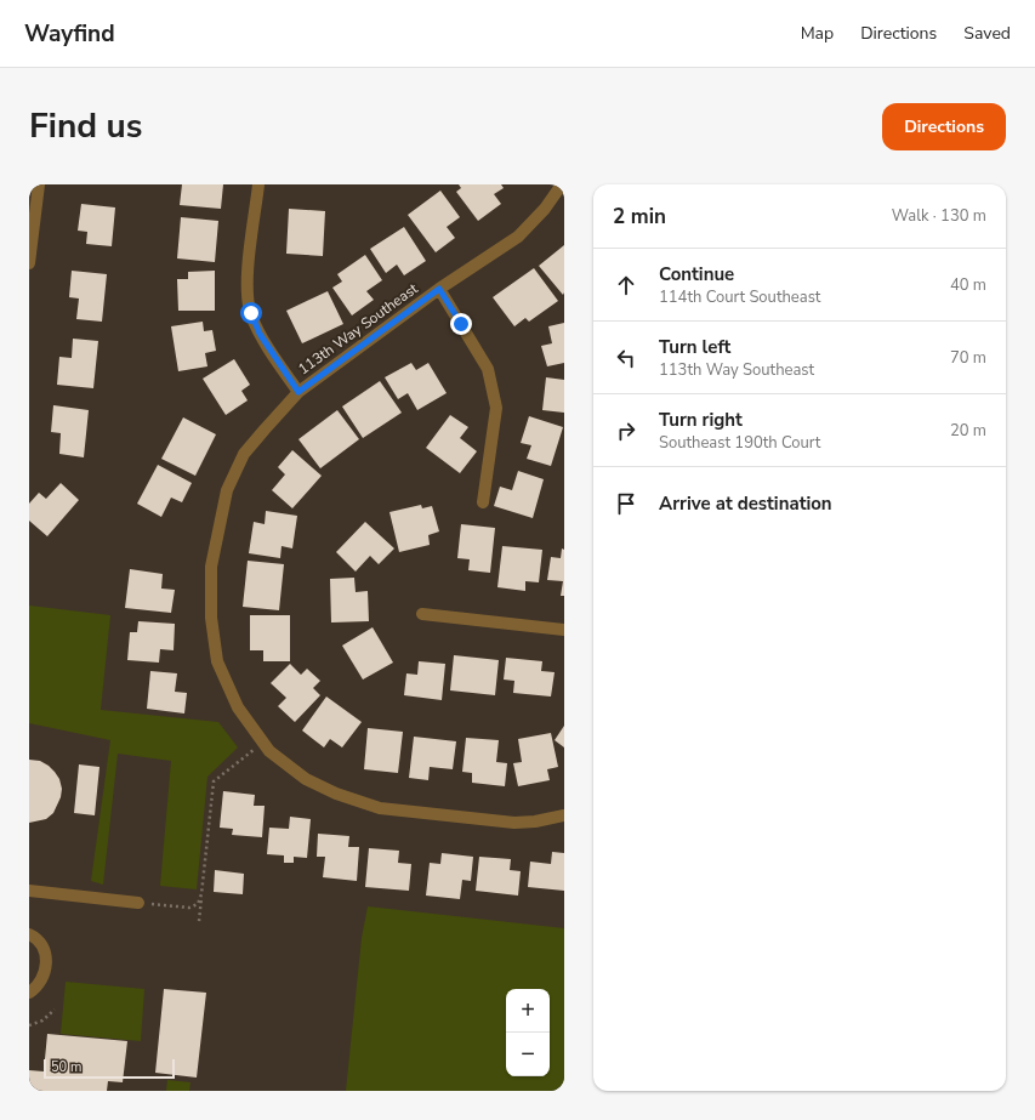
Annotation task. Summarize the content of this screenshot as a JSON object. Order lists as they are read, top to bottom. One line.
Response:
{"streets":{"street":["113th Way Southeast"]},"scale_bar":"50 m","page":{"header":"Wayfind","nav":["Map","Directions","Saved"],"title":"Find us","buttons":"Directions","heading":["2 min","Walk · 130 m"],"list":[["Continue","114th Court Southeast","40 m"],["Turn left","113th Way Southeast","70 m"],["Turn right","Southeast 190th Court","20 m"],"Arrive at destination"],"map_buttons":["+","−"],"scale":"50 m"}}
